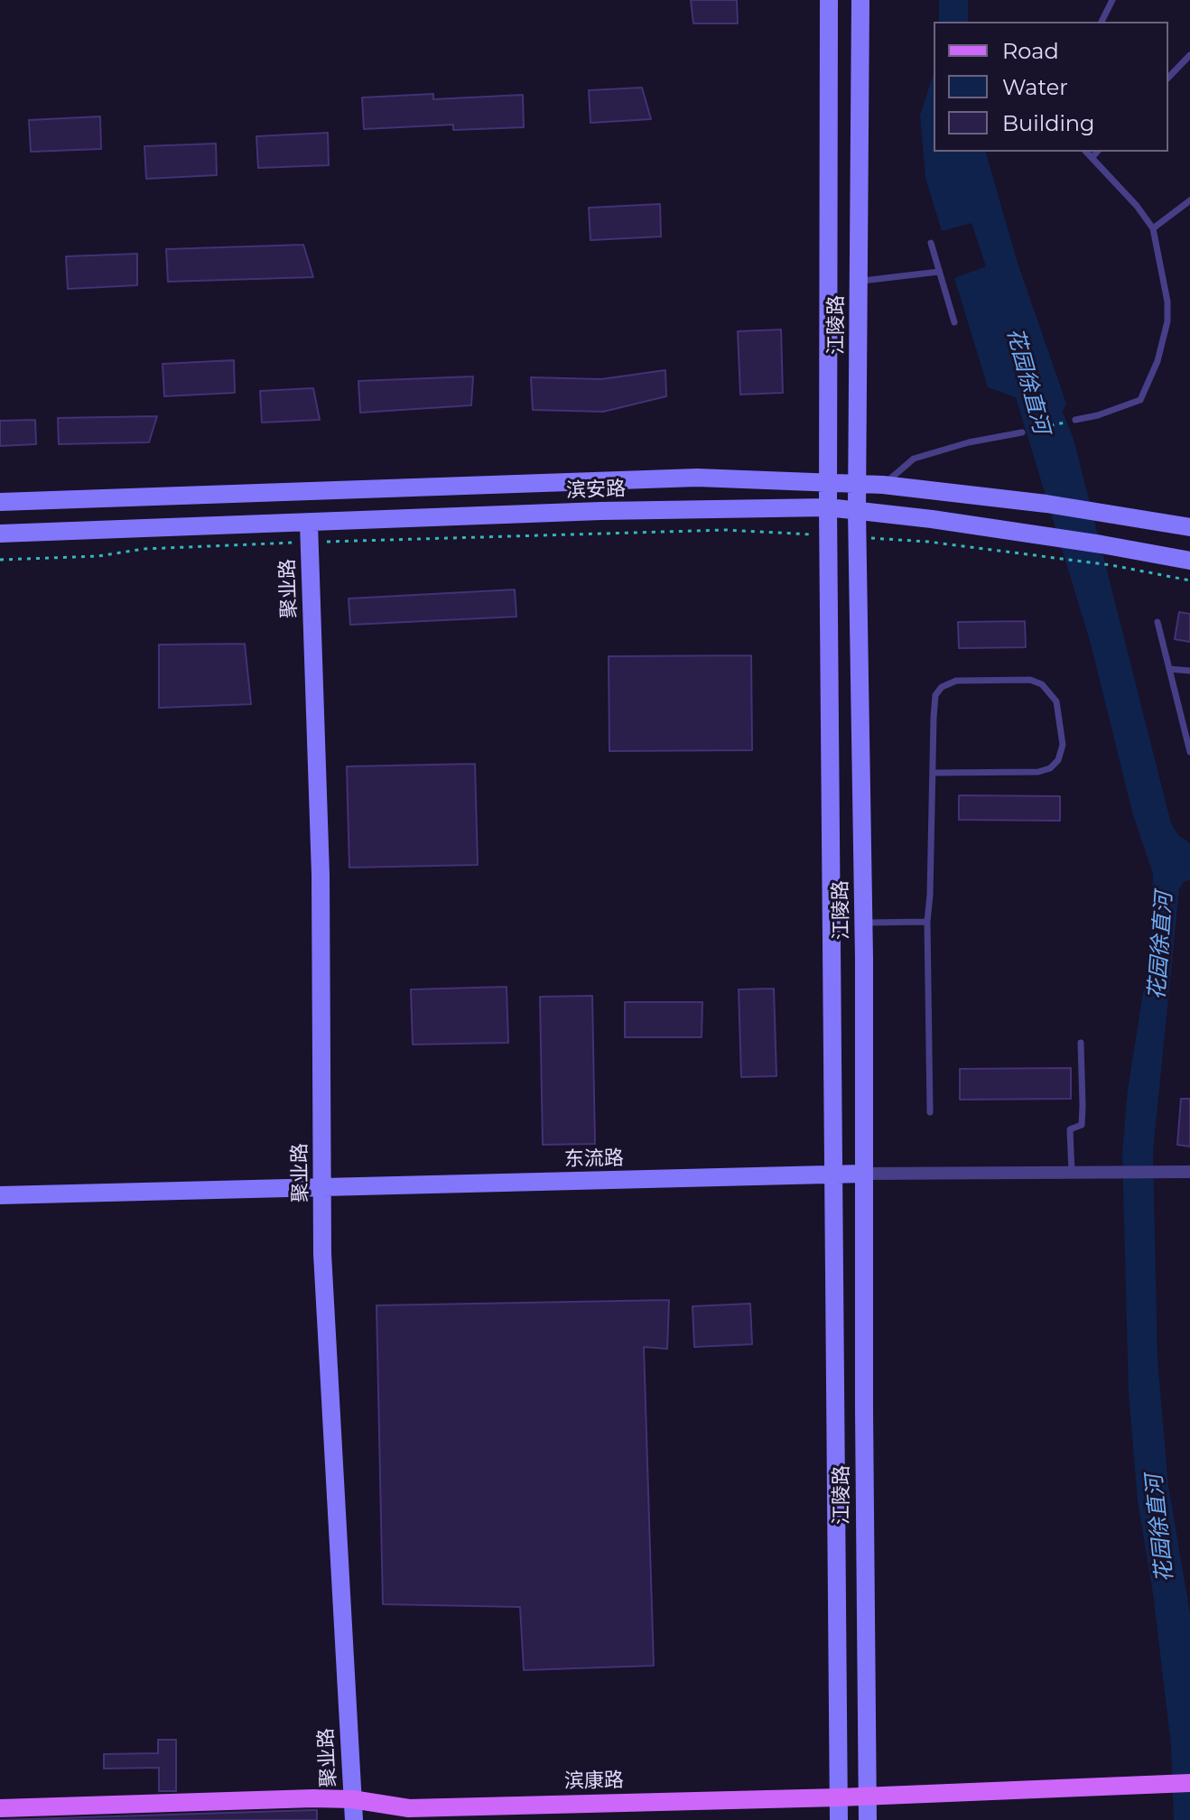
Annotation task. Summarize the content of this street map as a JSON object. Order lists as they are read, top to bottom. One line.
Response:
{"streets":{"main road":["江陵路","滨安路","聚业路","东流路","滨康路"]},"crossings":[["江陵路","滨安路"],["江陵路","东流路"],["江陵路","滨康路"],["滨安路","聚业路"],["聚业路","东流路"],["聚业路","滨康路"]],"water":["花园徐直河"],"legend":["Road","Water","Building"]}
